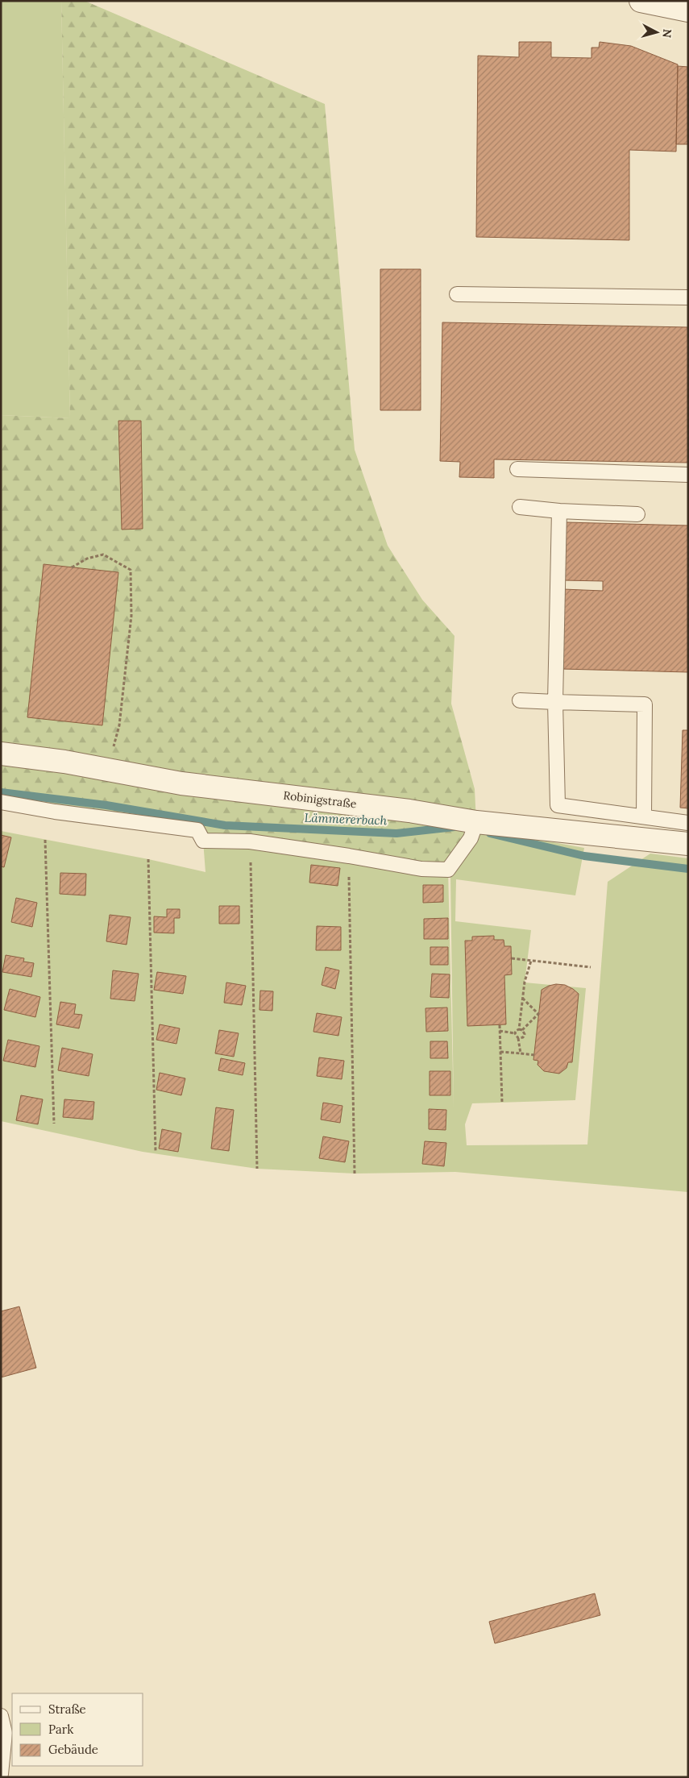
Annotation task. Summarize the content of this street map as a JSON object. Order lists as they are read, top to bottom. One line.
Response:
{"streets":{"street":["Robinigstraße"]},"water":["Lämmererbach"],"legend":["Straße","Park","Gebäude"],"north":"right"}
